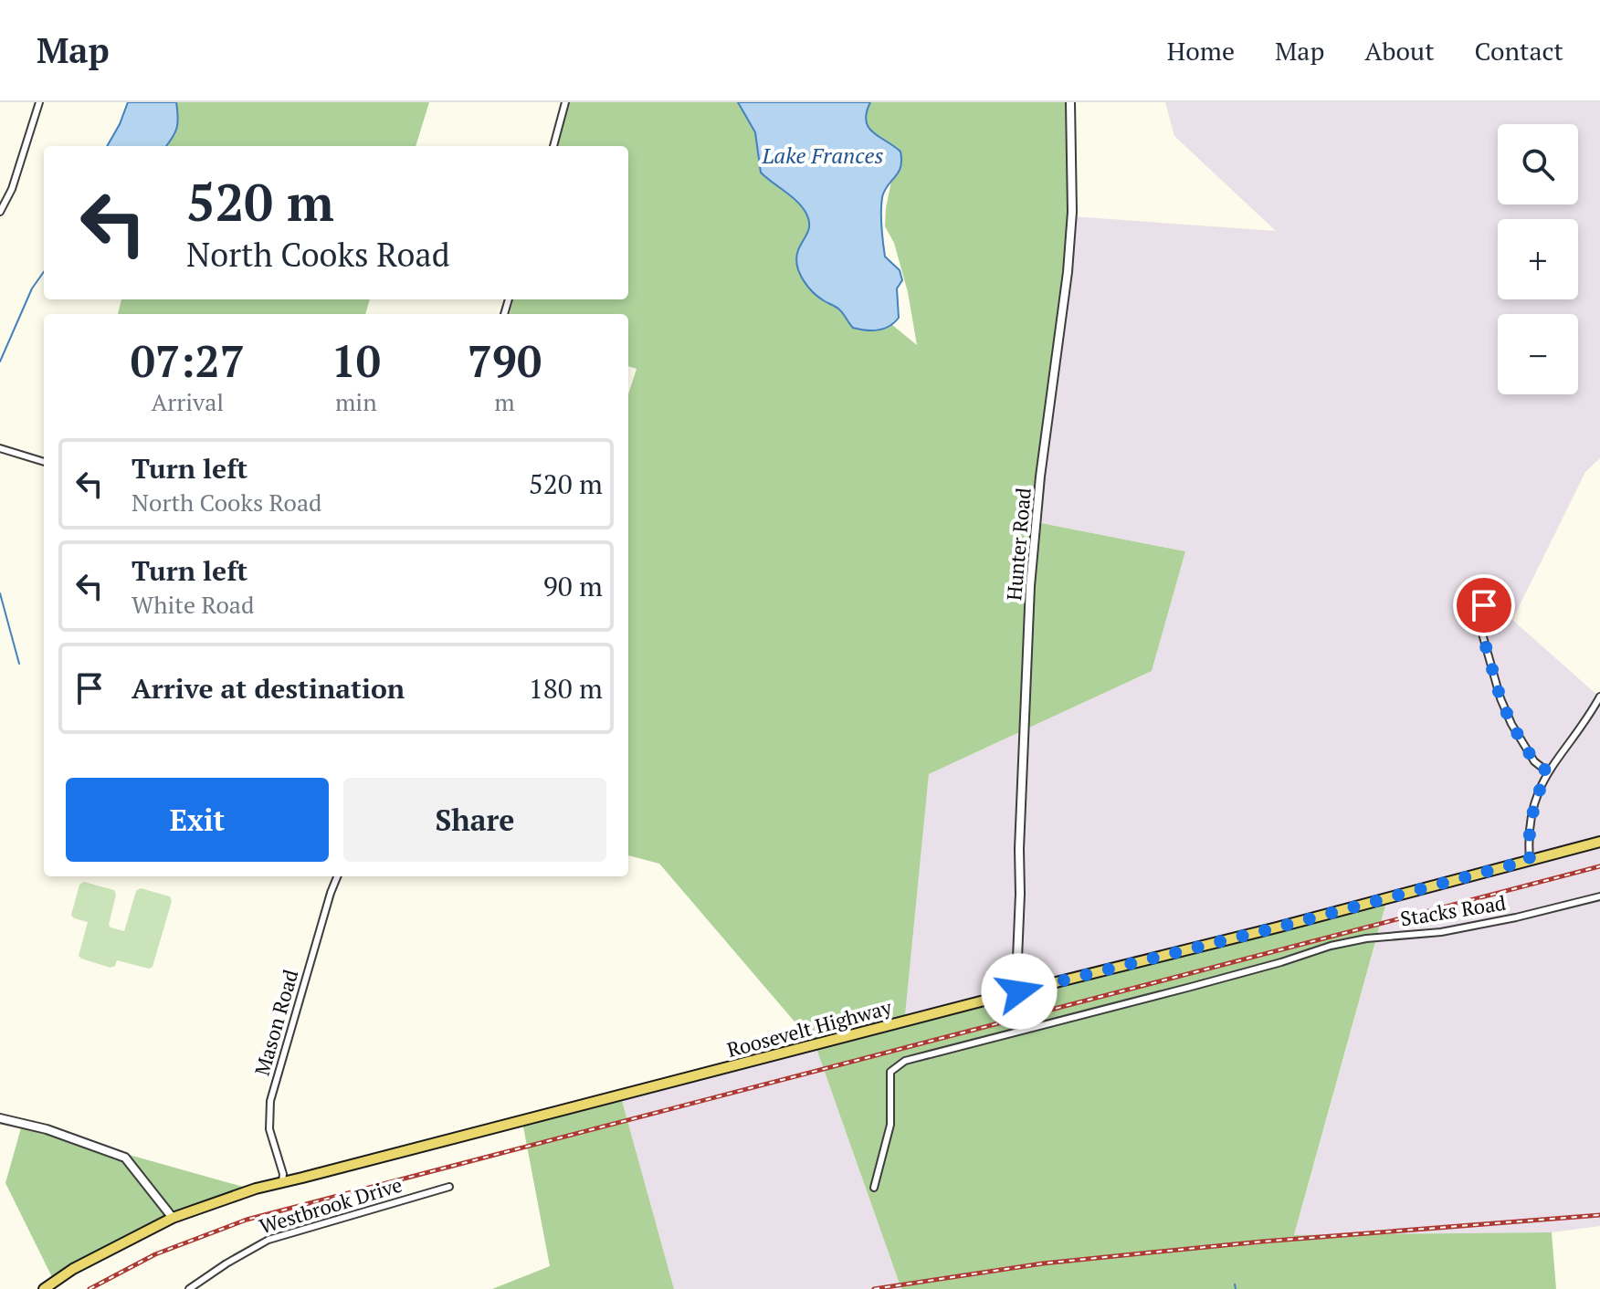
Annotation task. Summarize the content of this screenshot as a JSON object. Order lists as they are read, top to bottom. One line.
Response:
{"streets":{"main road":["Roosevelt Highway"],"street":["Hunter Road","Stacks Road","Mason Road","Westbrook Drive"]},"crossings":[["Hunter Road","Roosevelt Highway"],["Mason Road","Roosevelt Highway"]],"water":["Lake Frances"],"page":{"header":"Map","nav":["Home","Map","About","Contact"],"map_buttons":["+","−"],"turn":["520 m","North Cooks Road"],"eta":["07:27","Arrival","10","min","790","m"],"list":[{"name":"Turn left","note":"North Cooks Road","value":"520 m"},{"name":"Turn left","note":"White Road","value":"90 m"},{"name":"Arrive at destination","value":"180 m"}],"buttons":["Exit","Share"]}}
